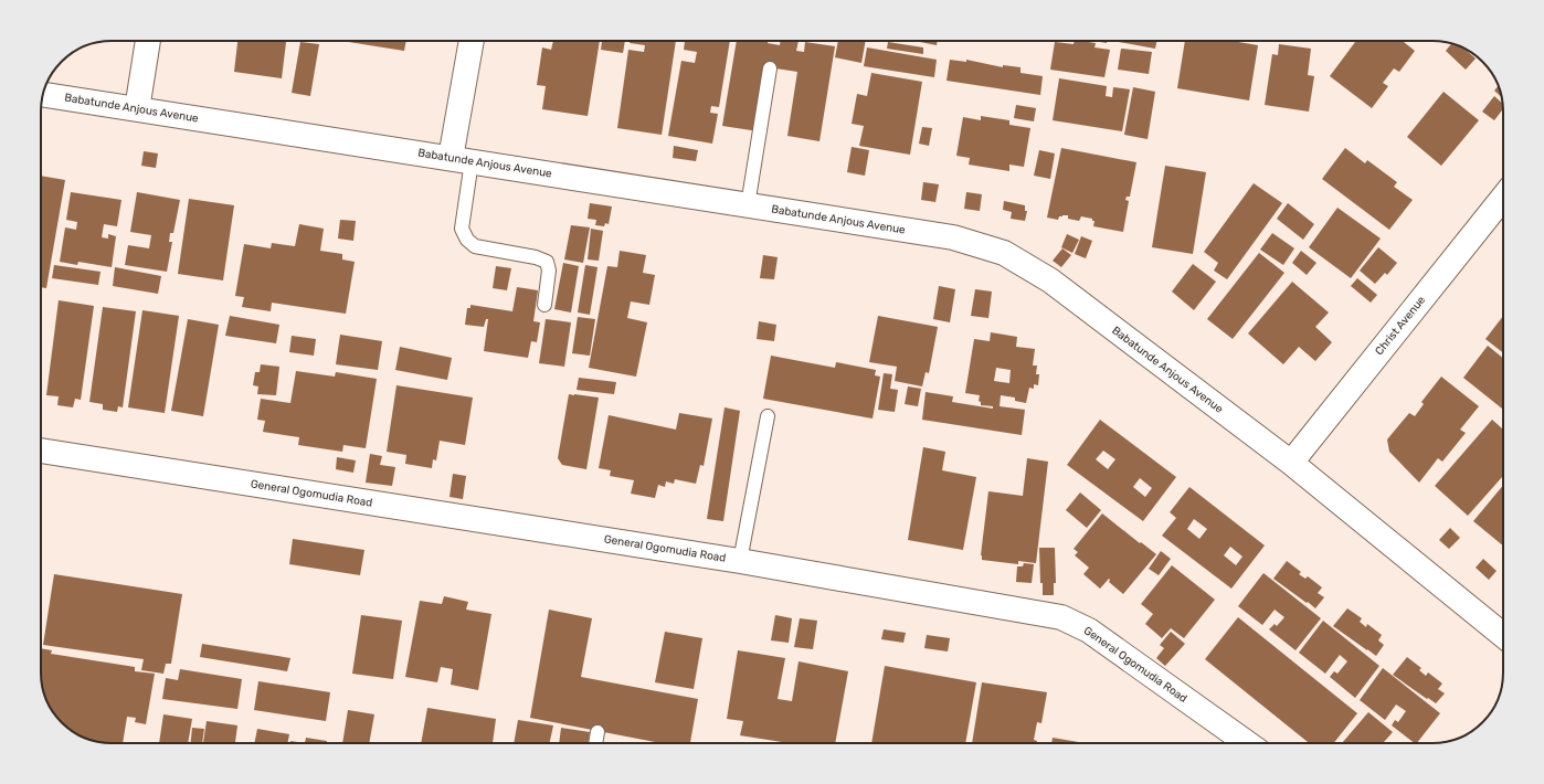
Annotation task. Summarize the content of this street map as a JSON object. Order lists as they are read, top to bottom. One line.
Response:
{"streets":{"street":["Babatunde Anjous Avenue","Christ Avenue","General Ogomudia Road"]},"crossings":[["Babatunde Anjous Avenue","Christ Avenue"]]}
